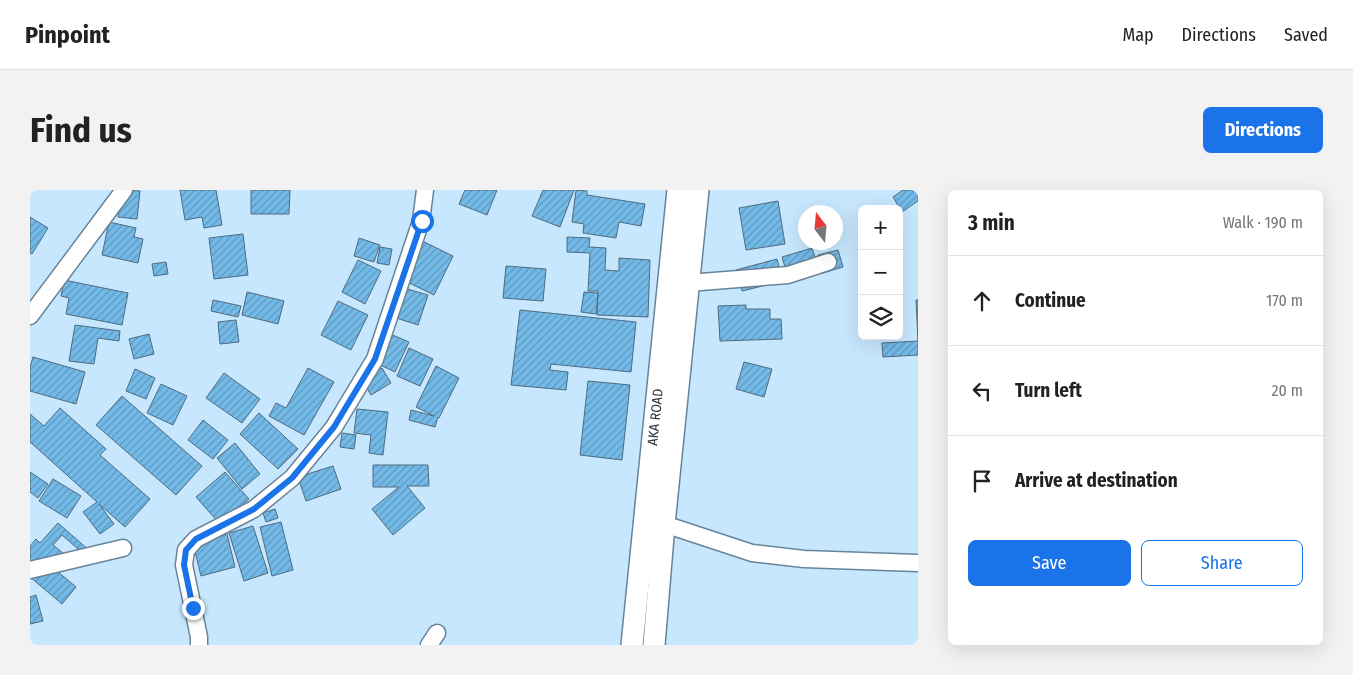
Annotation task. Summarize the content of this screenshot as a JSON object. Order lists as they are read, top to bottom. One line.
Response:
{"streets":{"main road":["AKA ROAD"]},"north":"top","page":{"header":"Pinpoint","nav":["Map","Directions","Saved"],"buttons":["Directions",["Save","Share"]],"title":"Find us","heading":["3 min","Walk · 190 m"],"map_buttons":["+","−"],"list":[["Continue","170 m"],["Turn left","20 m"],"Arrive at destination"]}}
